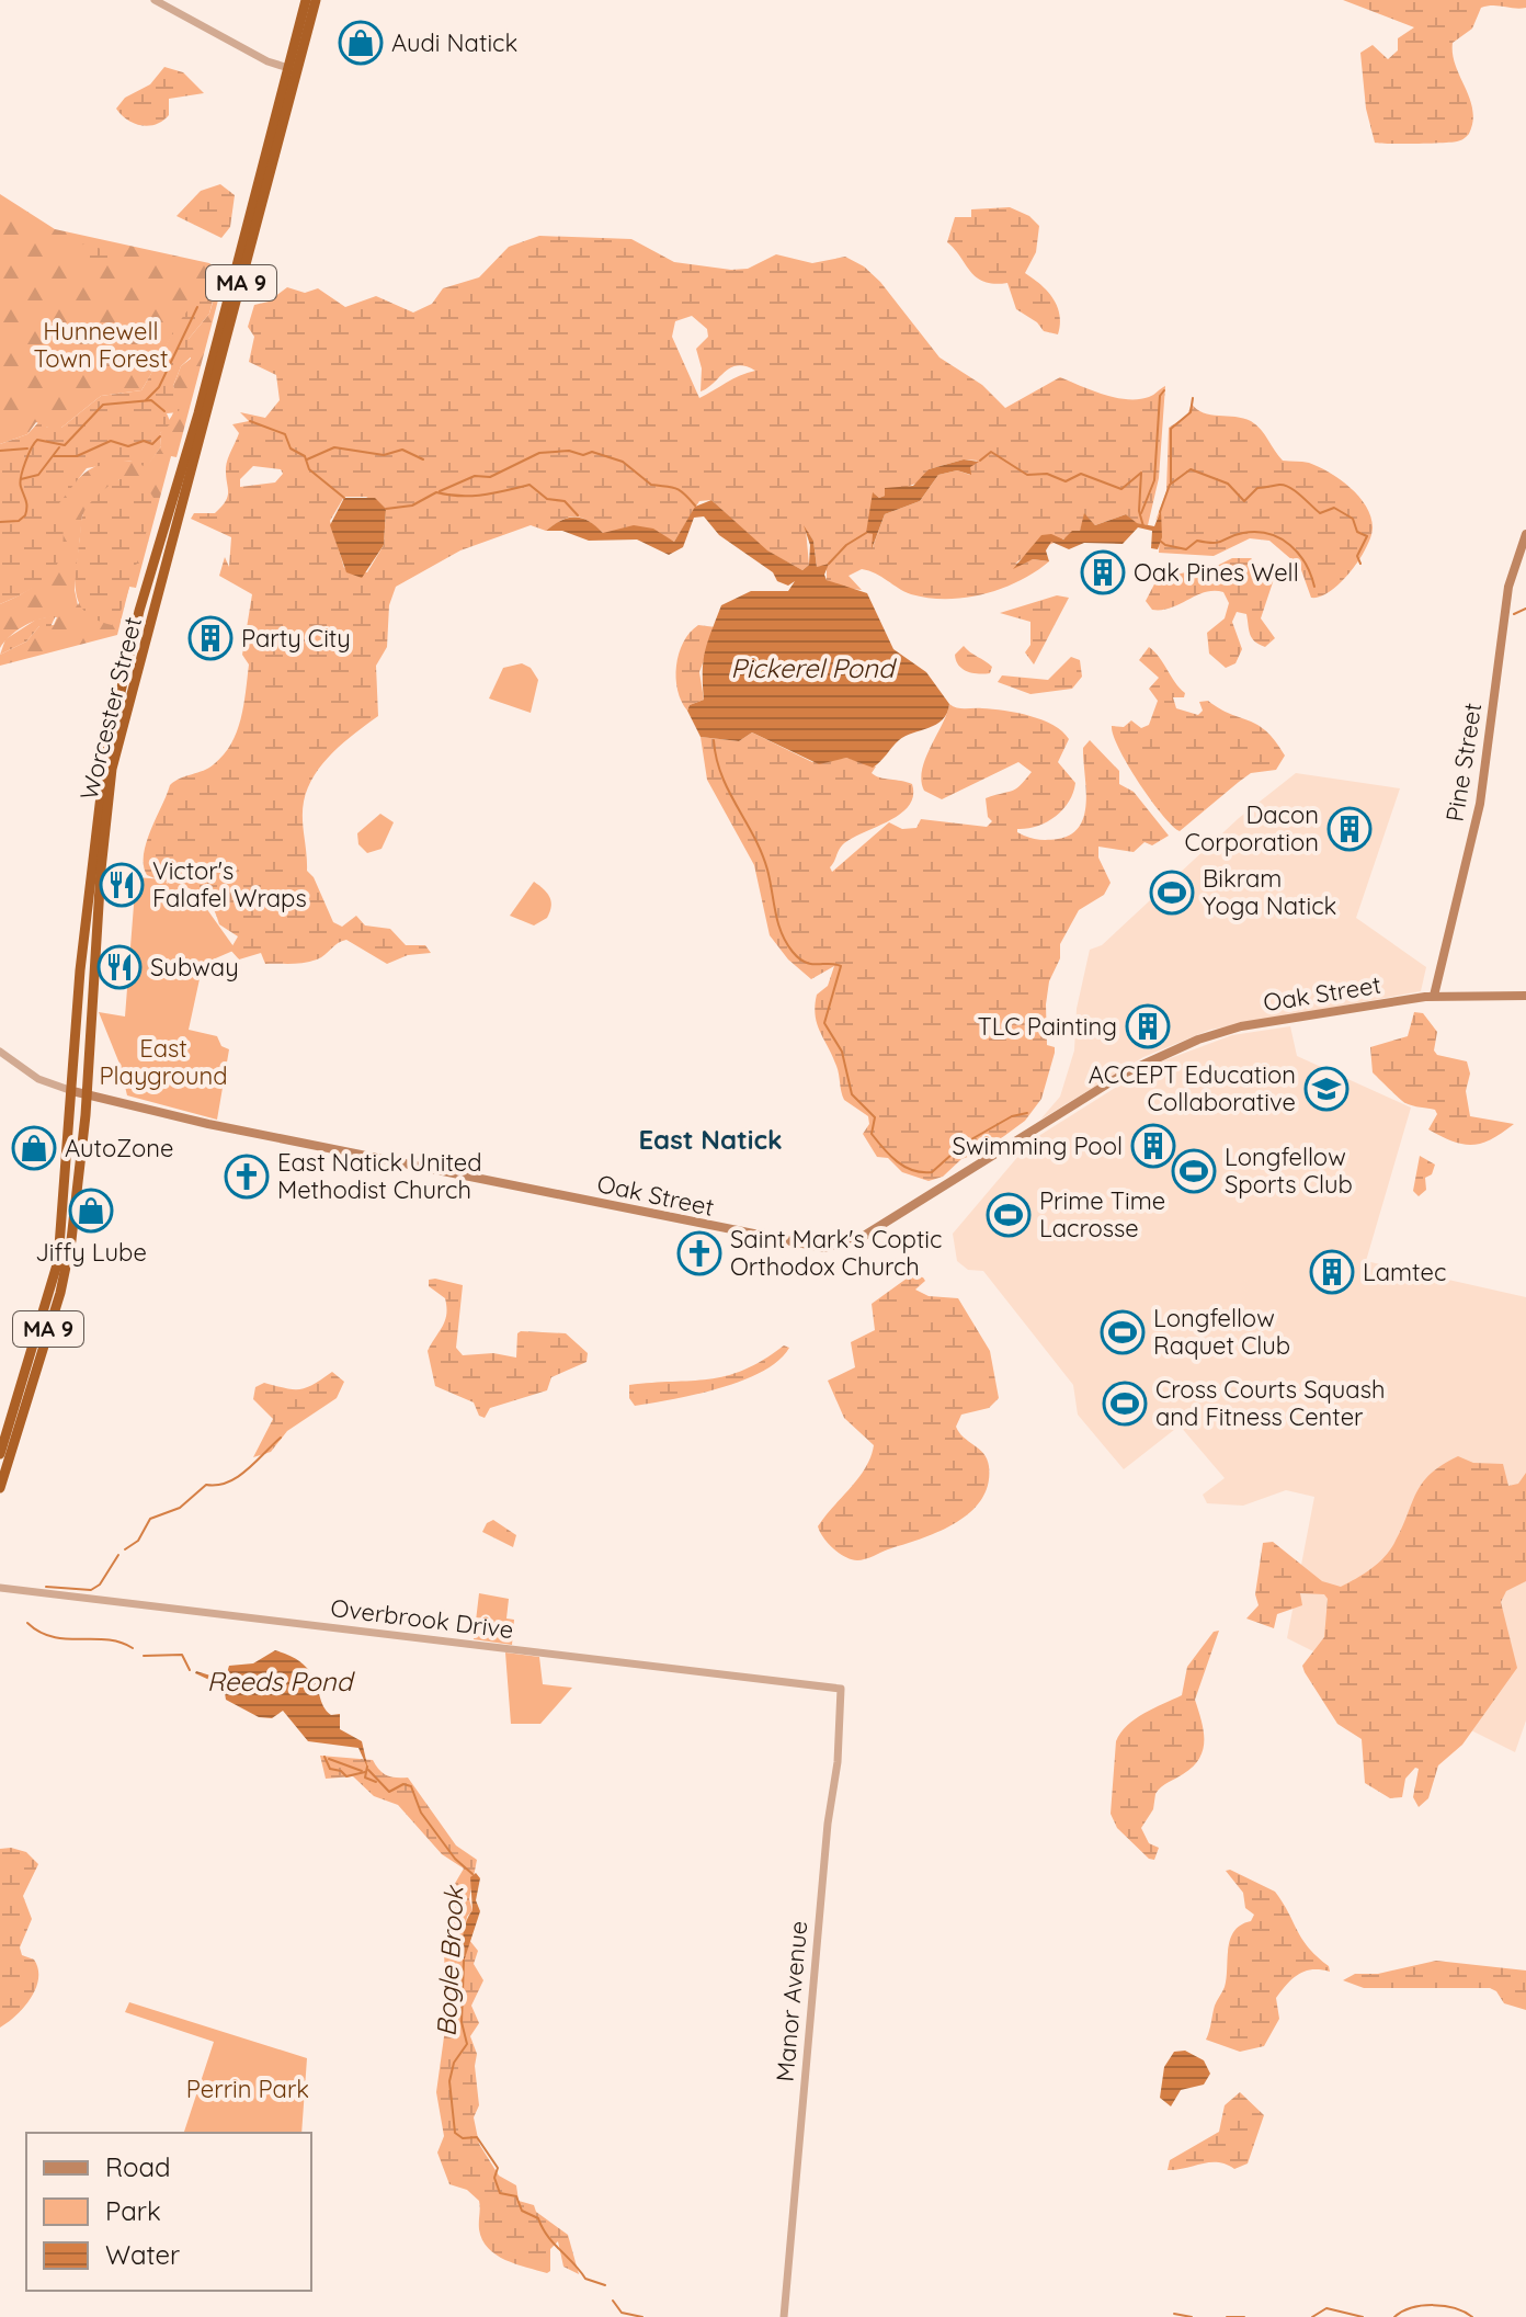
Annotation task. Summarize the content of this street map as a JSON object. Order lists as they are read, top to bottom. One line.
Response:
{"streets":{"highway":["MA 9","Worcester Street"],"main road":["Pine Street","Oak Street"],"street":["Overbrook Drive","Manor Avenue"]},"crossings":[["Worcester Street","Oak Street"],["Pine Street","Oak Street"],["Overbrook Drive","Manor Avenue"]],"districts":["East Natick"],"water":["Pickerel Pond","Reeds Pond","Bogle Brook"],"parks":["Hunnewell Town Forest","East Playground","Perrin Park"],"places":{"shop":["Audi Natick","AutoZone","Jiffy Lube"],"building":["Oak Pines Well","Party City","Dacon Corporation","TLC Painting","Swimming Pool","Lamtec"],"restaurant":["Victor's Falafel Wraps","Subway"],"sports":["Bikram Yoga Natick","Longfellow Sports Club","Prime Time Lacrosse","Longfellow Raquet Club","Cross Courts Squash and Fitness Center"],"school or university":["ACCEPT Education Collaborative"],"church":["East Natick United Methodist Church","Saint Mark's Coptic Orthodox Church"]},"legend":["Road","Park","Water"]}
